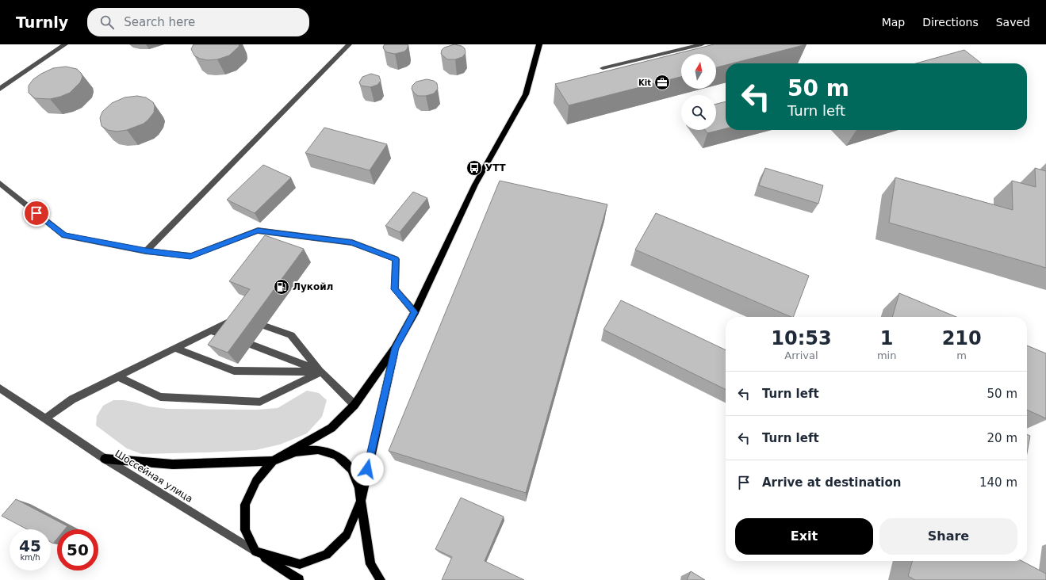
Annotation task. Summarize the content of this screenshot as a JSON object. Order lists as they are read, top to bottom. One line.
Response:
{"streets":{"main road":["Шоссейная улица"]},"places":{"office":["Kit"],"bus stop":["УТТ"],"fuel station":["Лукойл"]},"north":"top","page":{"header":"Turnly","search":"Search here","nav":["Map","Directions","Saved"],"turn":["50 m","Turn left"],"eta":["10:53","Arrival","1","min","210","m"],"list":[{"name":"Turn left","value":"50 m"},{"name":"Turn left","value":"20 m"},{"name":"Arrive at destination","value":"140 m"}],"buttons":["Exit","Share"],"speed":"45 km/h","limit":"50"}}
